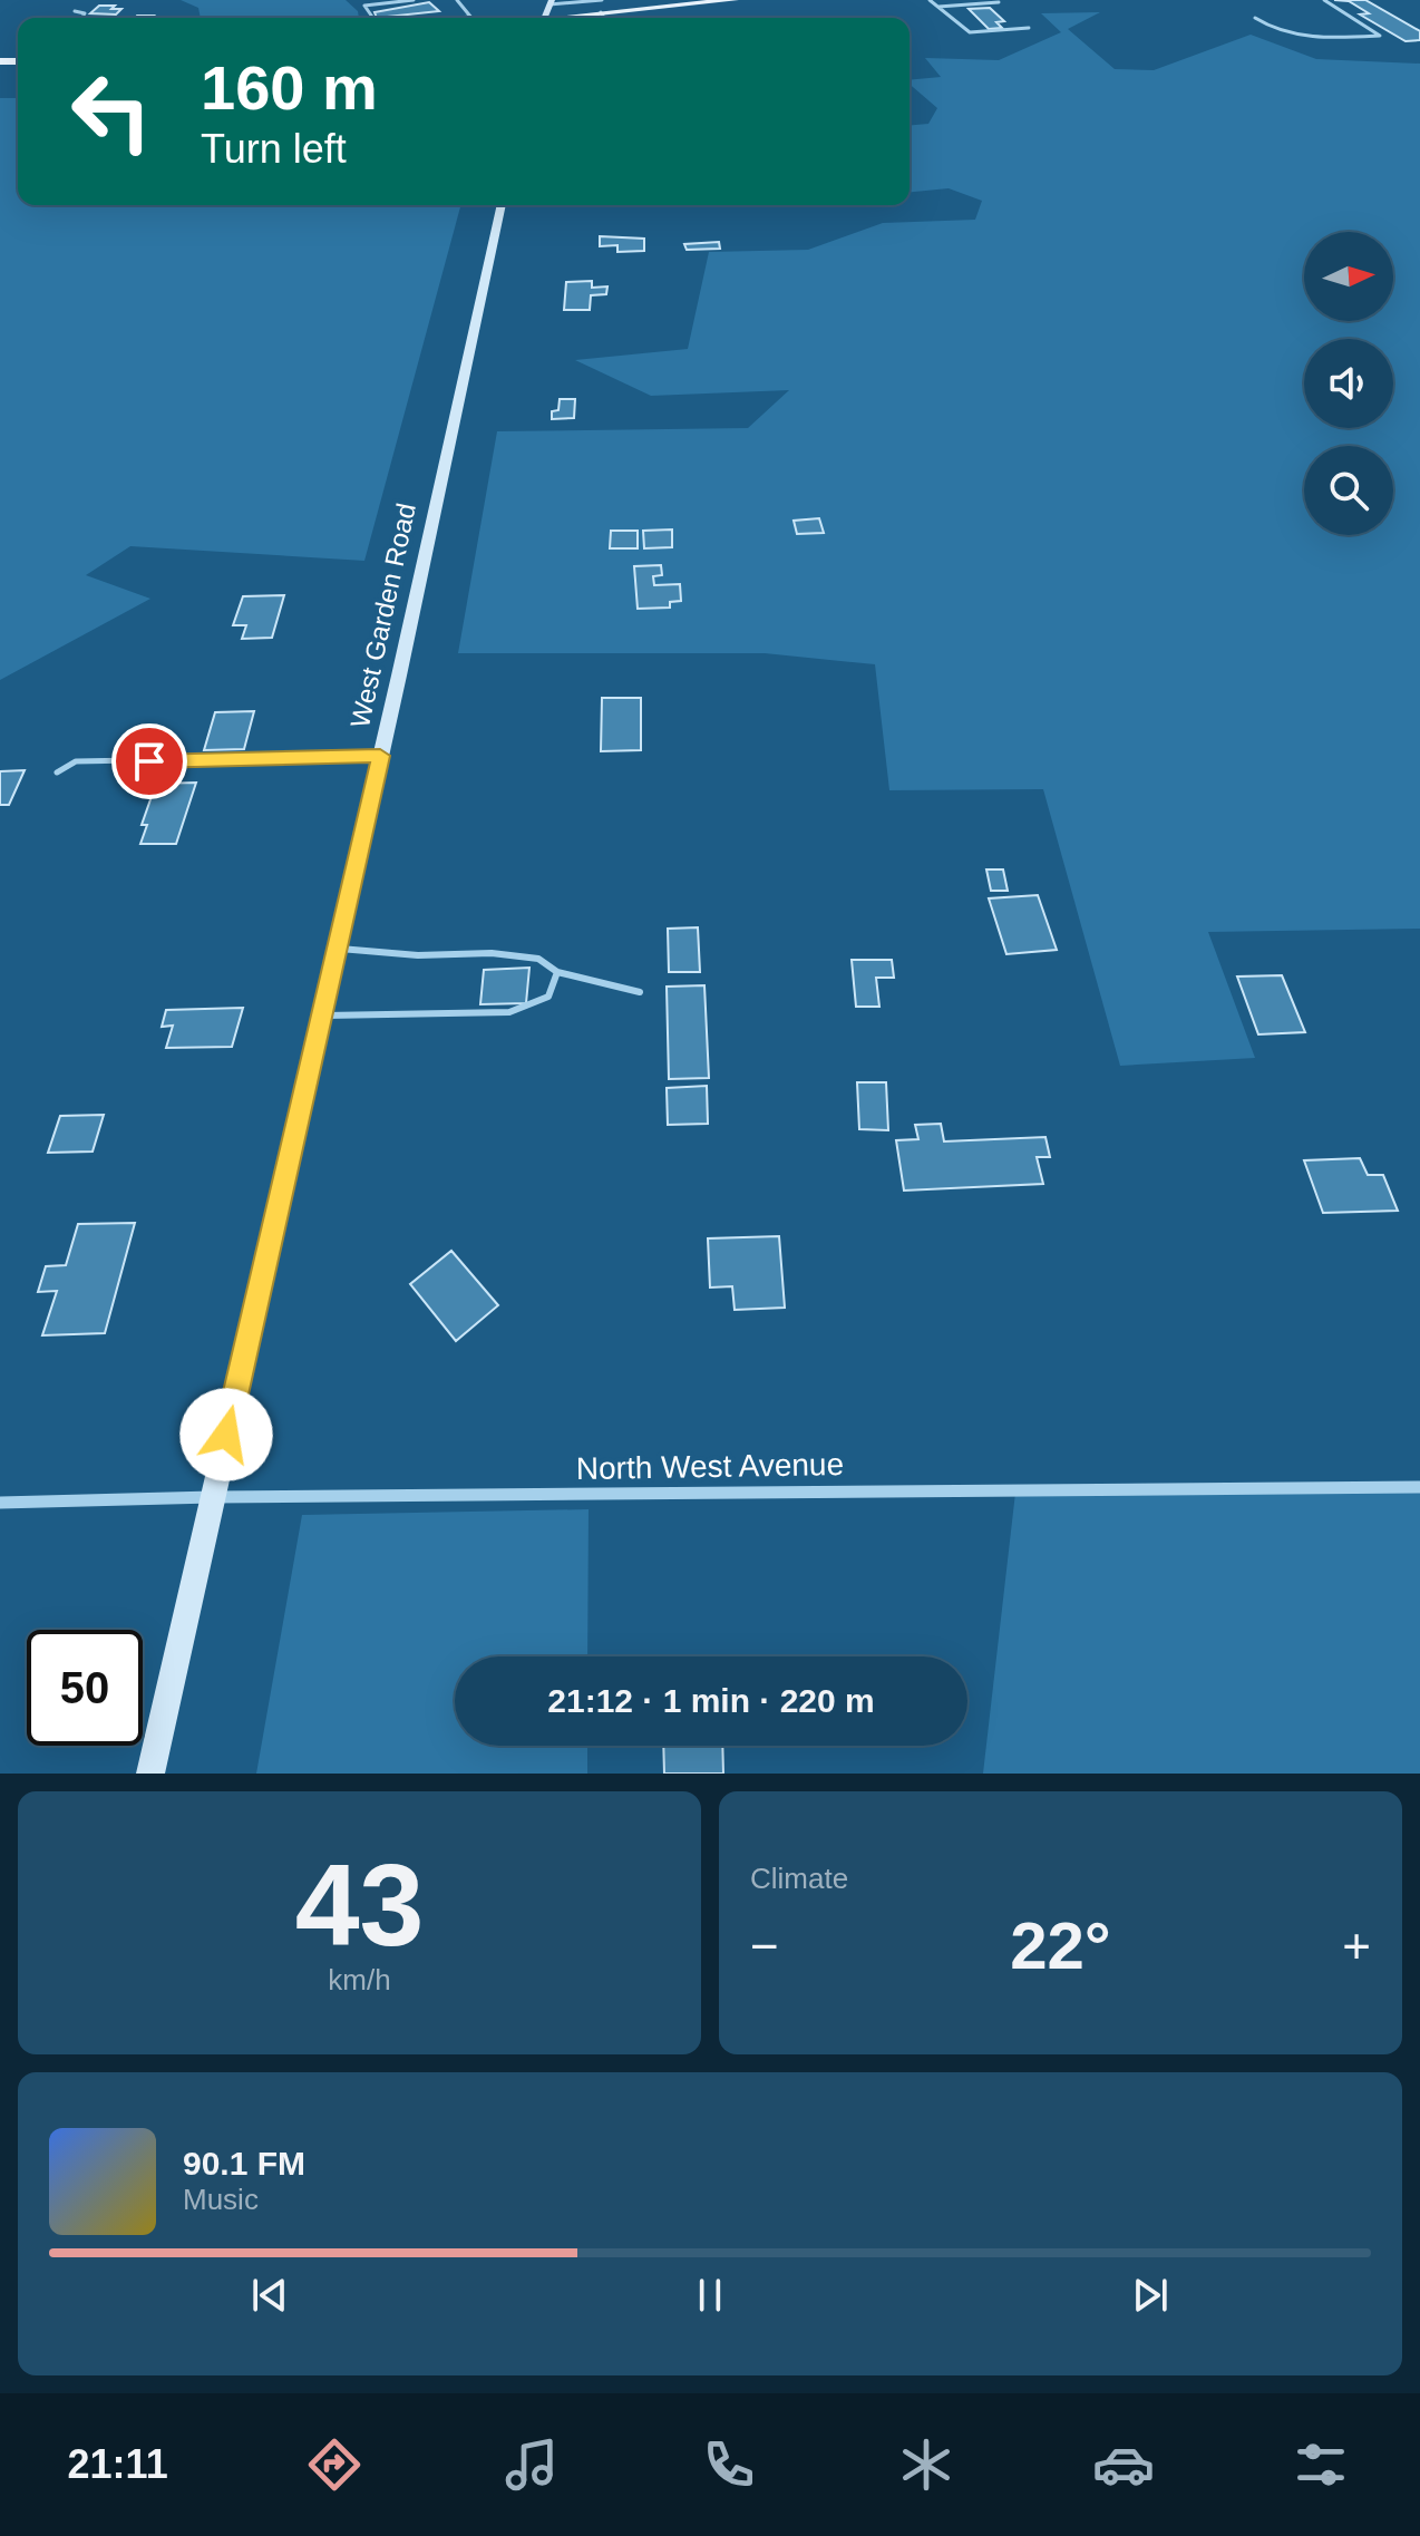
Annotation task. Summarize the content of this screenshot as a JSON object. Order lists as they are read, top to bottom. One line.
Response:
{"streets":{"main road":["West Garden Road"],"street":["North West Avenue"]},"crossings":[["West Garden Road","North West Avenue"]],"north":"right","page":{"turn":["160 m","Turn left"],"limit":"50","trip":"21:12 · 1 min · 220 m","tile":[["43","km/h"],"Climate"],"heat":["−","22°","+"],"song":["90.1 FM","Music"],"tabs":"21:11"}}
